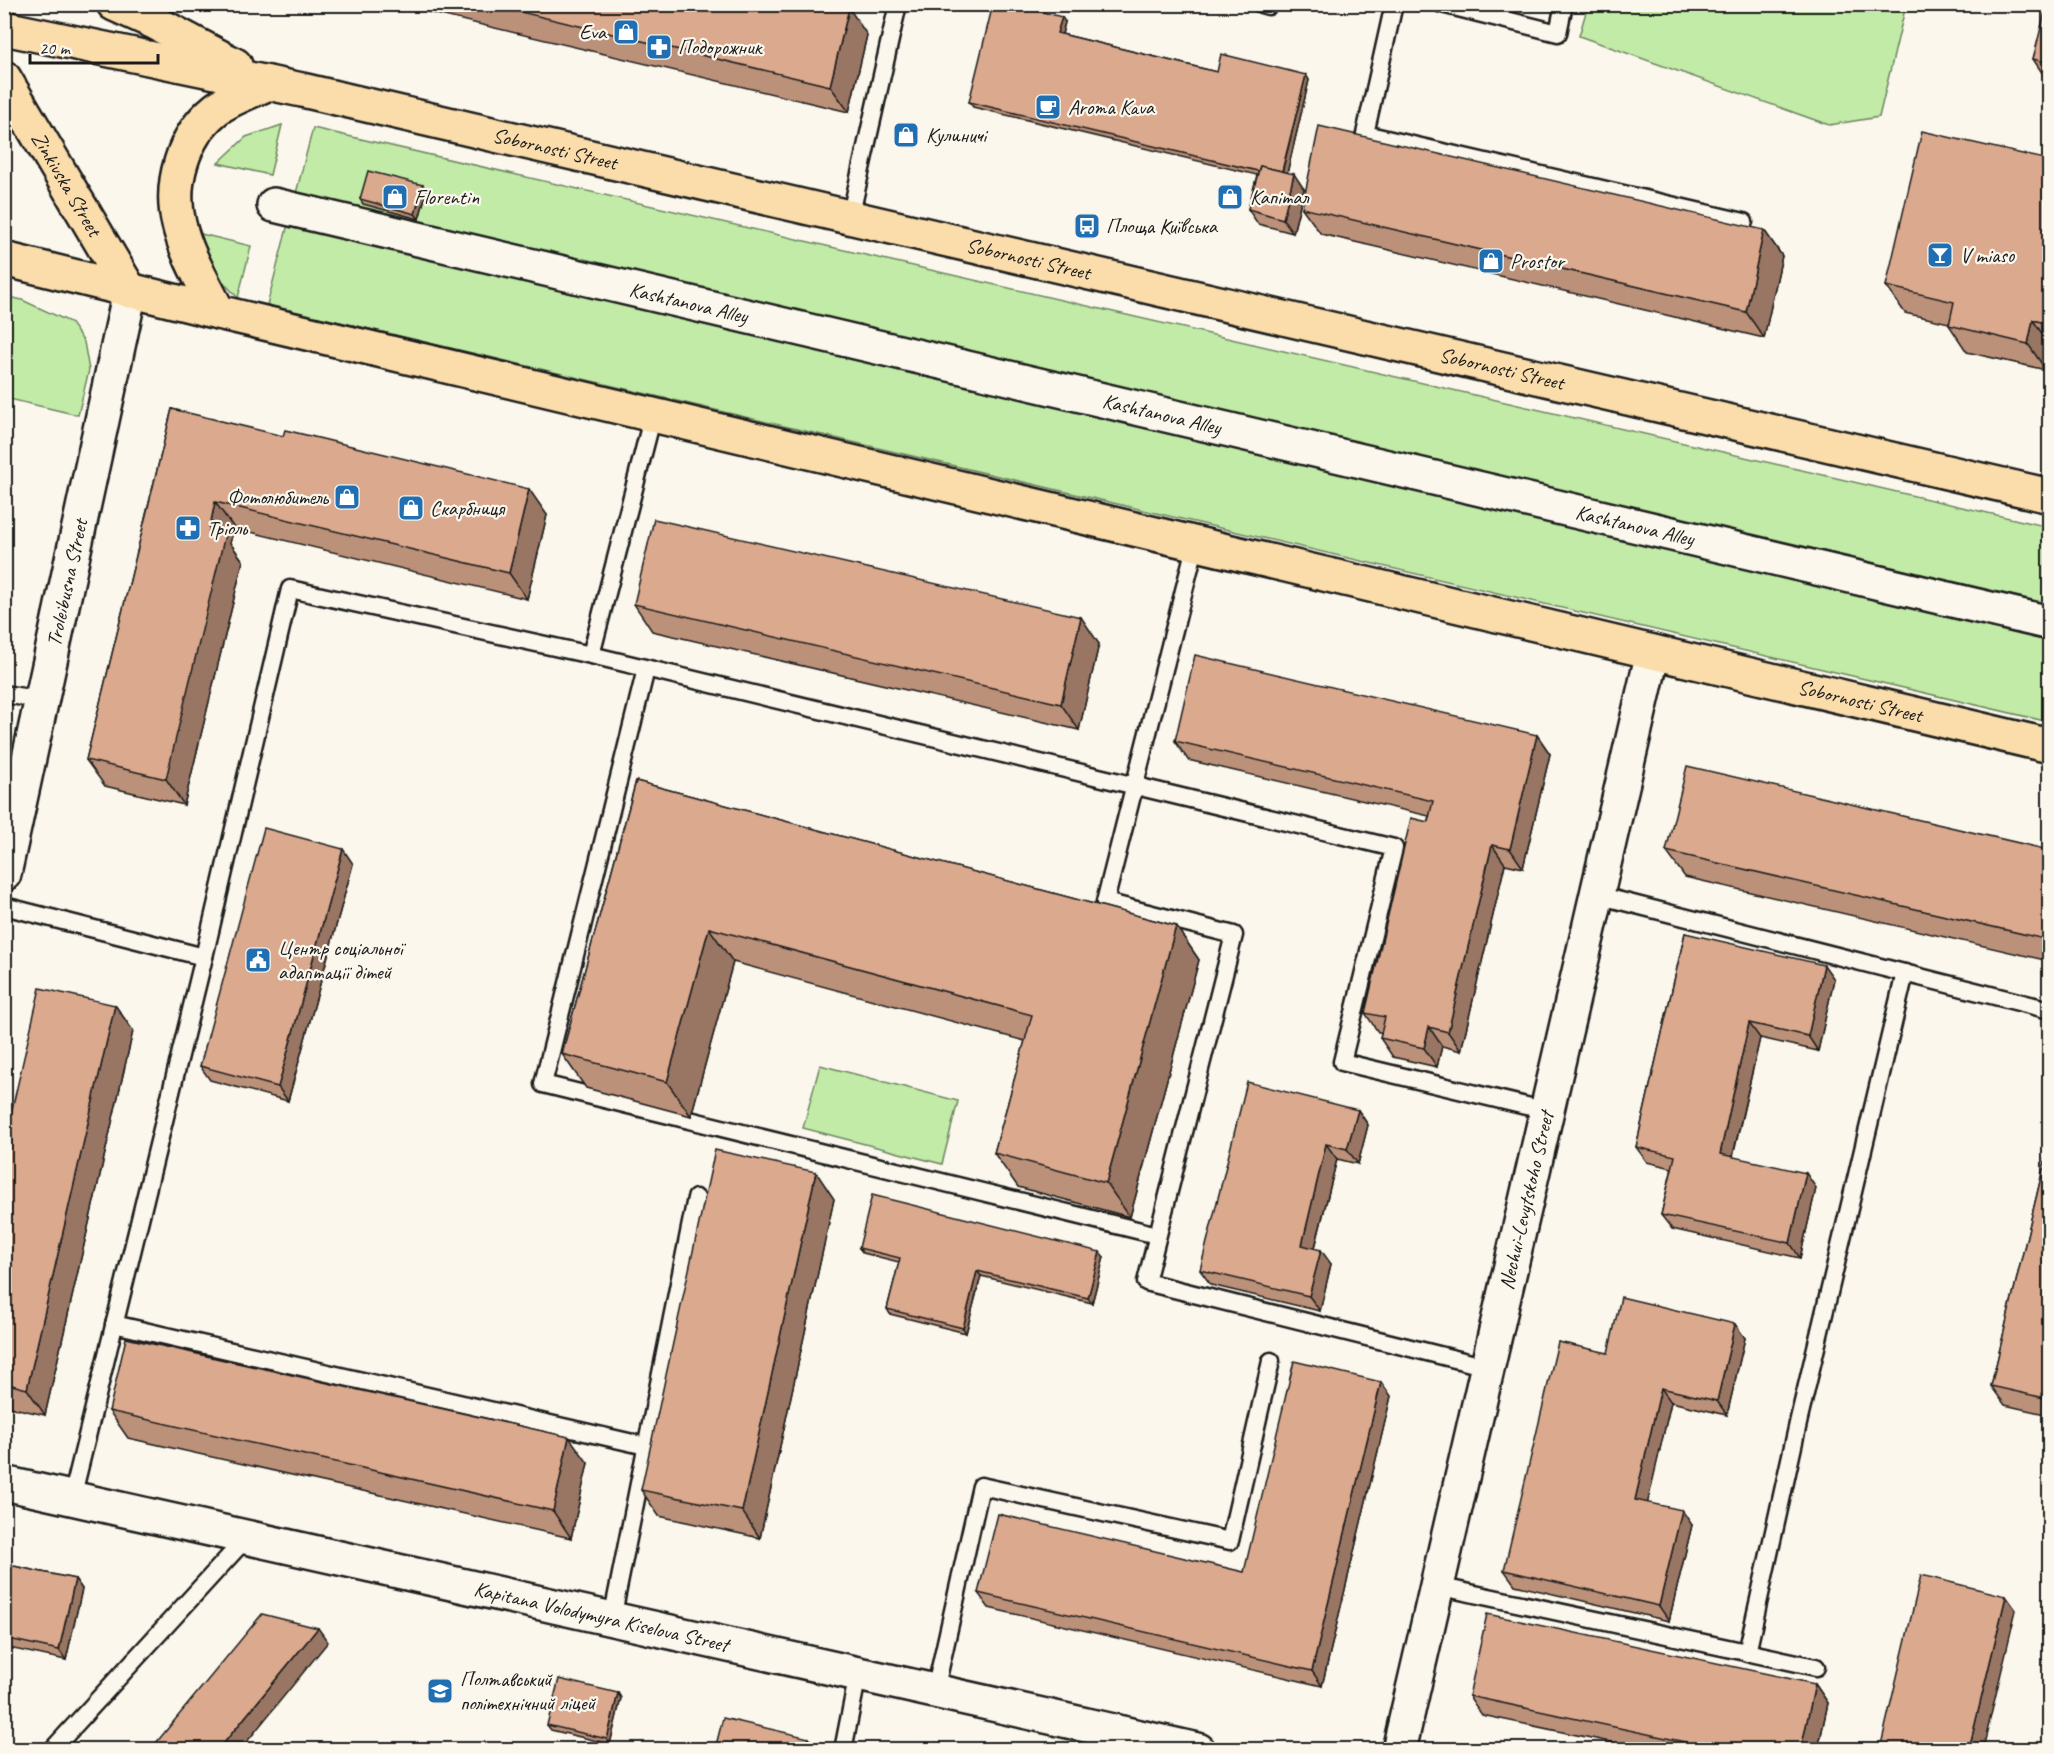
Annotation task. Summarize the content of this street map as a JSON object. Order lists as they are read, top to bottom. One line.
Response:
{"streets":{"main road":["Sobornosti Street","Zinkivska Street"],"street":["Kashtanova Alley","Troleibusna Street","Nechui-Levytskoho Street","Kapitana Volodymyra Kiselova Street"]},"crossings":[["Sobornosti Street","Zinkivska Street"],["Sobornosti Street","Troleibusna Street"],["Sobornosti Street","Nechui-Levytskoho Street"],["Zinkivska Street","Troleibusna Street"]],"places":{"shop":["Eva","Кулиничі","Florentin","Капітал","Prostor","Фотолюбитель","Скарбниця"],"pharmacy":["Подорожник","Тріоль"],"cafe":["Aroma Kava"],"bus stop":["Площа Київська"],"bar":["V miaso"],"public building":["Центр соціальної адаптації дітей"],"school or university":["Полтавський політехнічний ліцей"]},"scale_bar":"20 m"}
